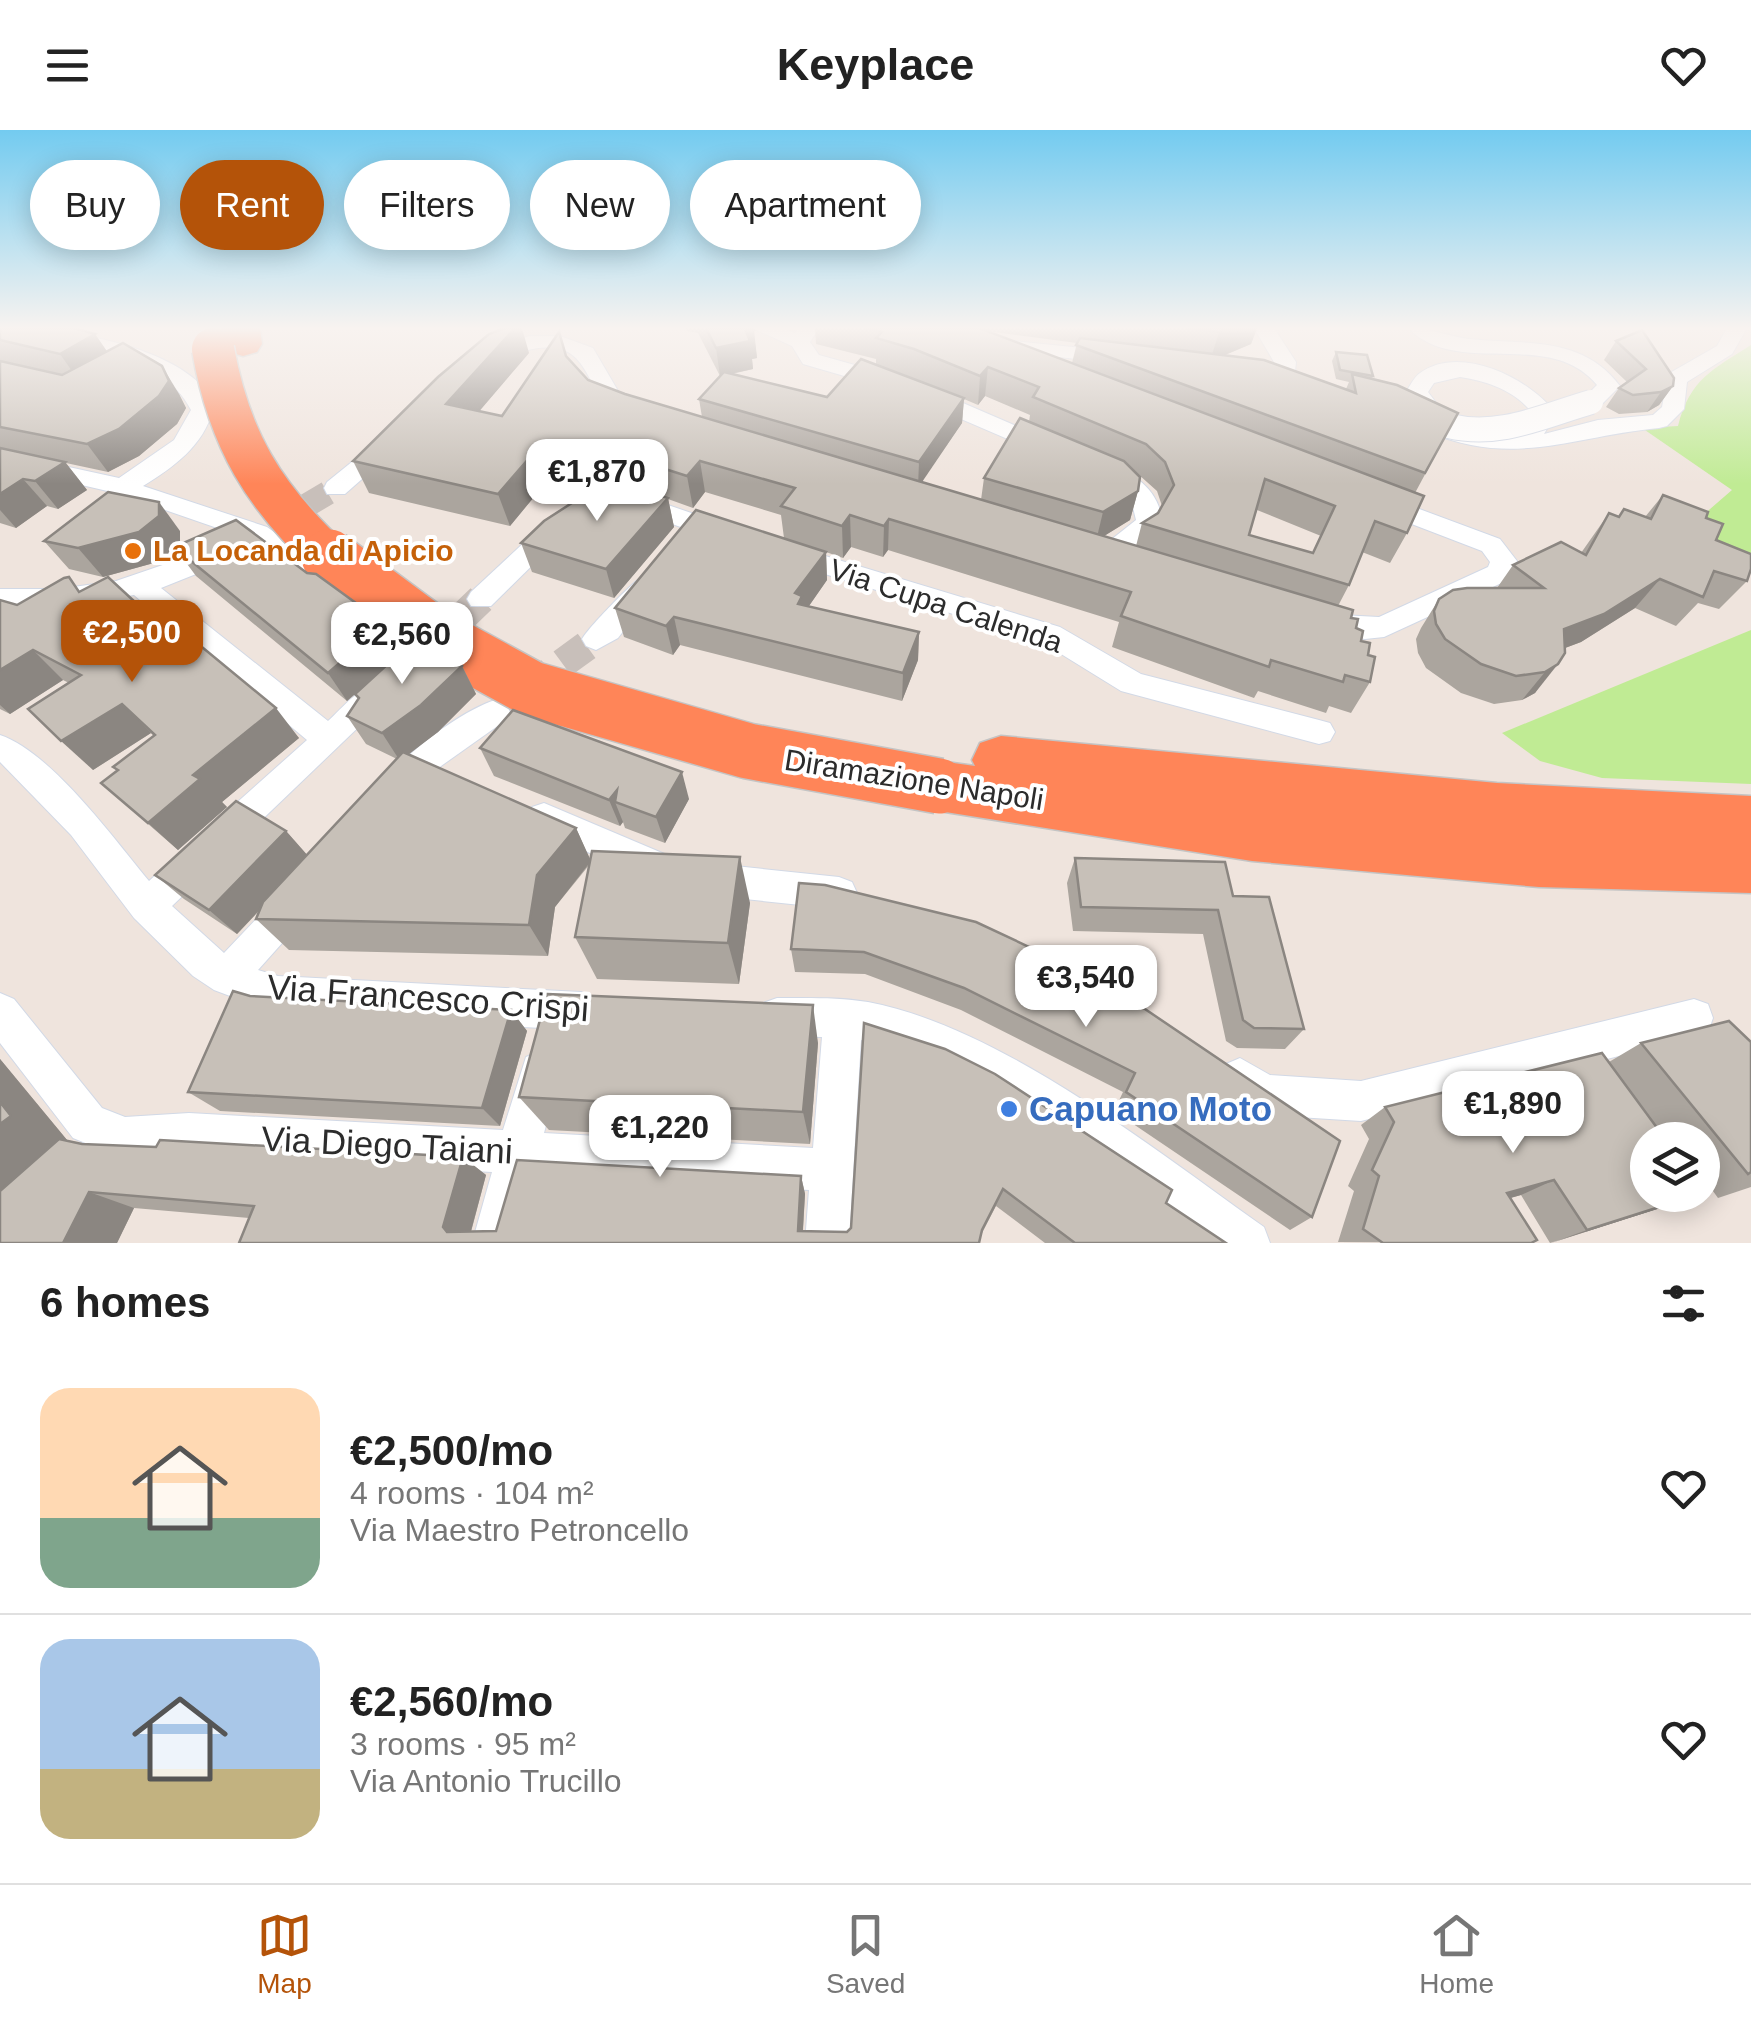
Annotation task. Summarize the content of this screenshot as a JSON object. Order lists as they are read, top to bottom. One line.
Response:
{"streets":{"highway":["Diramazione Napoli"],"street":["Via Cupa Calenda","Via Francesco Crispi","Via Diego Taiani"]},"places":["La Locanda di Apicio","Capuano Moto"],"page":{"header":"Keyplace","chip":["Buy","Rent","Filters","New","Apartment"],"price":["€1,870","€2,500","€2,560","€3,540","€1,890","€1,220"],"heading":"6 homes","list":[{"name":"€2,500/mo","note":"4 rooms · 104 m² · Via Maestro Petroncello"},{"name":"€2,560/mo","note":"3 rooms · 95 m² · Via Antonio Trucillo"}],"tabs":["Map","Saved","Home"]}}
